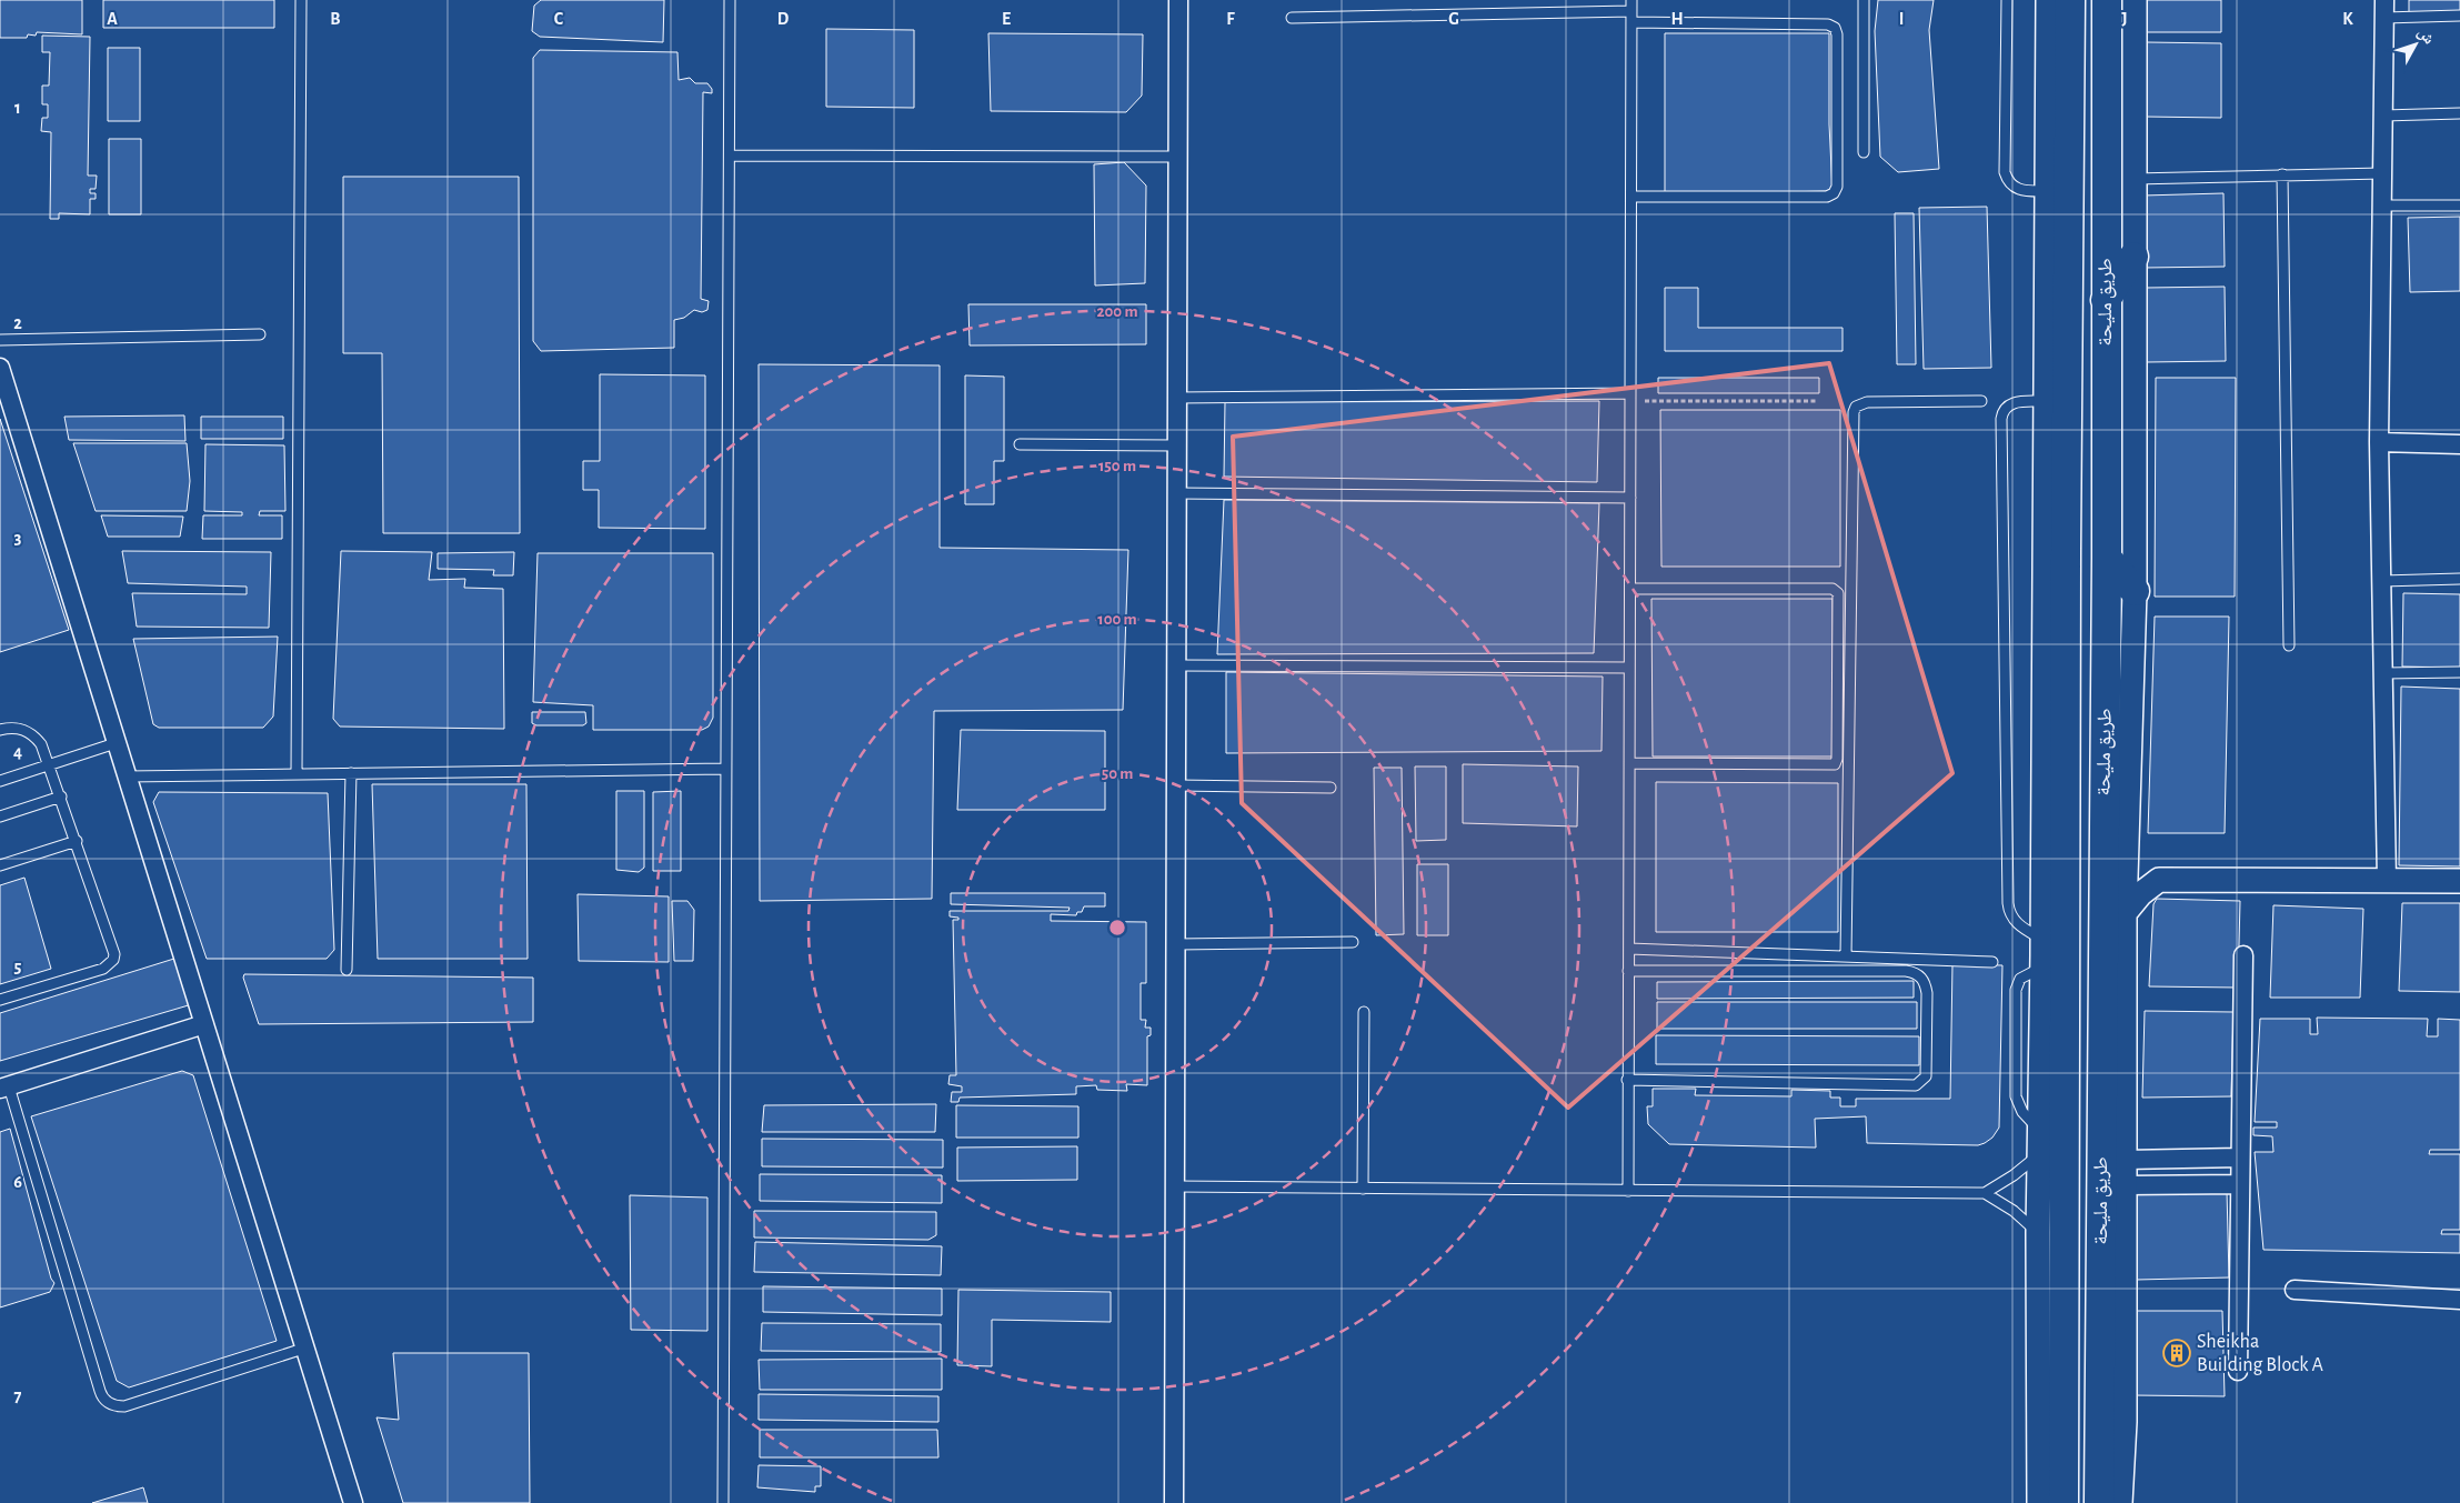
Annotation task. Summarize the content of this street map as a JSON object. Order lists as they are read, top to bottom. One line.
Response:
{"streets":{"main road":["طريق مليحة"]},"places":{"building":["Sheikha Building Block A"]},"north":"top right","grid":{"columns":["A","B","C","D","E","F","G","H","I","J","K"],"rows":["1","2","3","4","5","6","7"]},"rings":["200 m","150 m","100 m","50 m"]}
